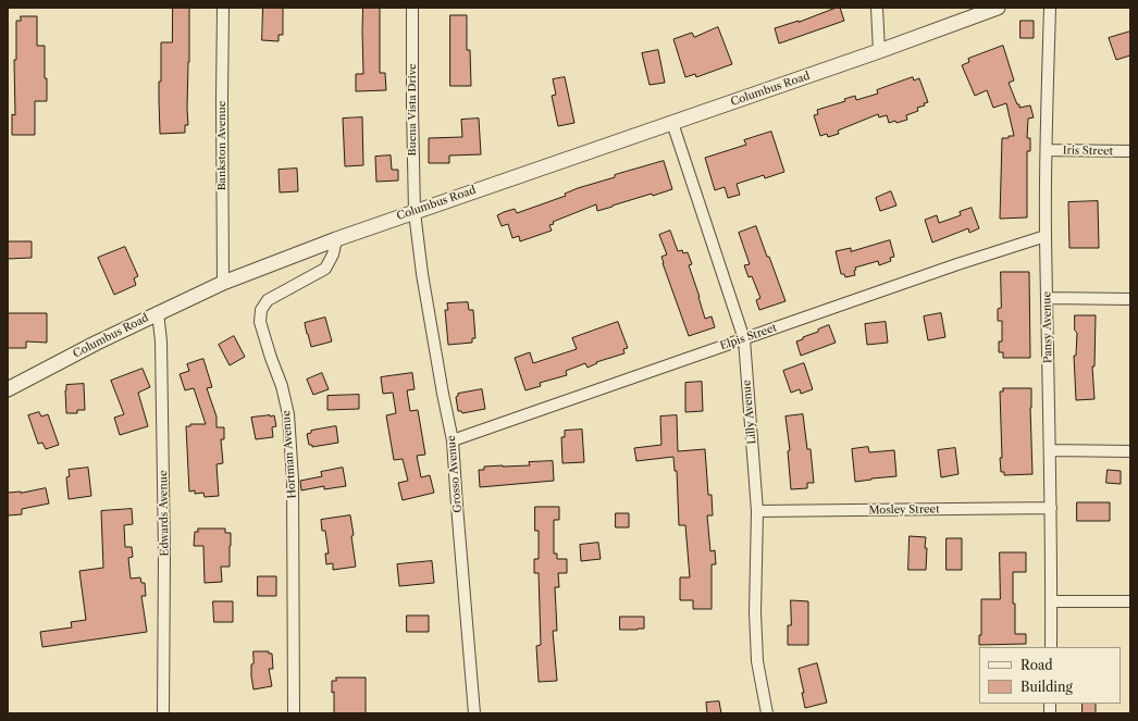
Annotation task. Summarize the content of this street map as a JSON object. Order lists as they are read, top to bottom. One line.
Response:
{"streets":{"street":["Columbus Road","Buena Vista Drive","Bankston Avenue","Iris Street","Pansy Avenue","Elpis Street","Lilly Avenue","Hortman Avenue","Grosso Avenue","Mosley Street","Edwards Avenue"]},"crossings":[["Columbus Road","Buena Vista Drive"],["Columbus Road","Bankston Avenue"],["Columbus Road","Lilly Avenue"],["Columbus Road","Hortman Avenue"],["Columbus Road","Grosso Avenue"],["Columbus Road","Edwards Avenue"],["Buena Vista Drive","Grosso Avenue"],["Iris Street","Pansy Avenue"],["Pansy Avenue","Elpis Street"],["Pansy Avenue","Mosley Street"],["Elpis Street","Lilly Avenue"],["Elpis Street","Grosso Avenue"],["Lilly Avenue","Mosley Street"]],"legend":["Road","Building"]}
